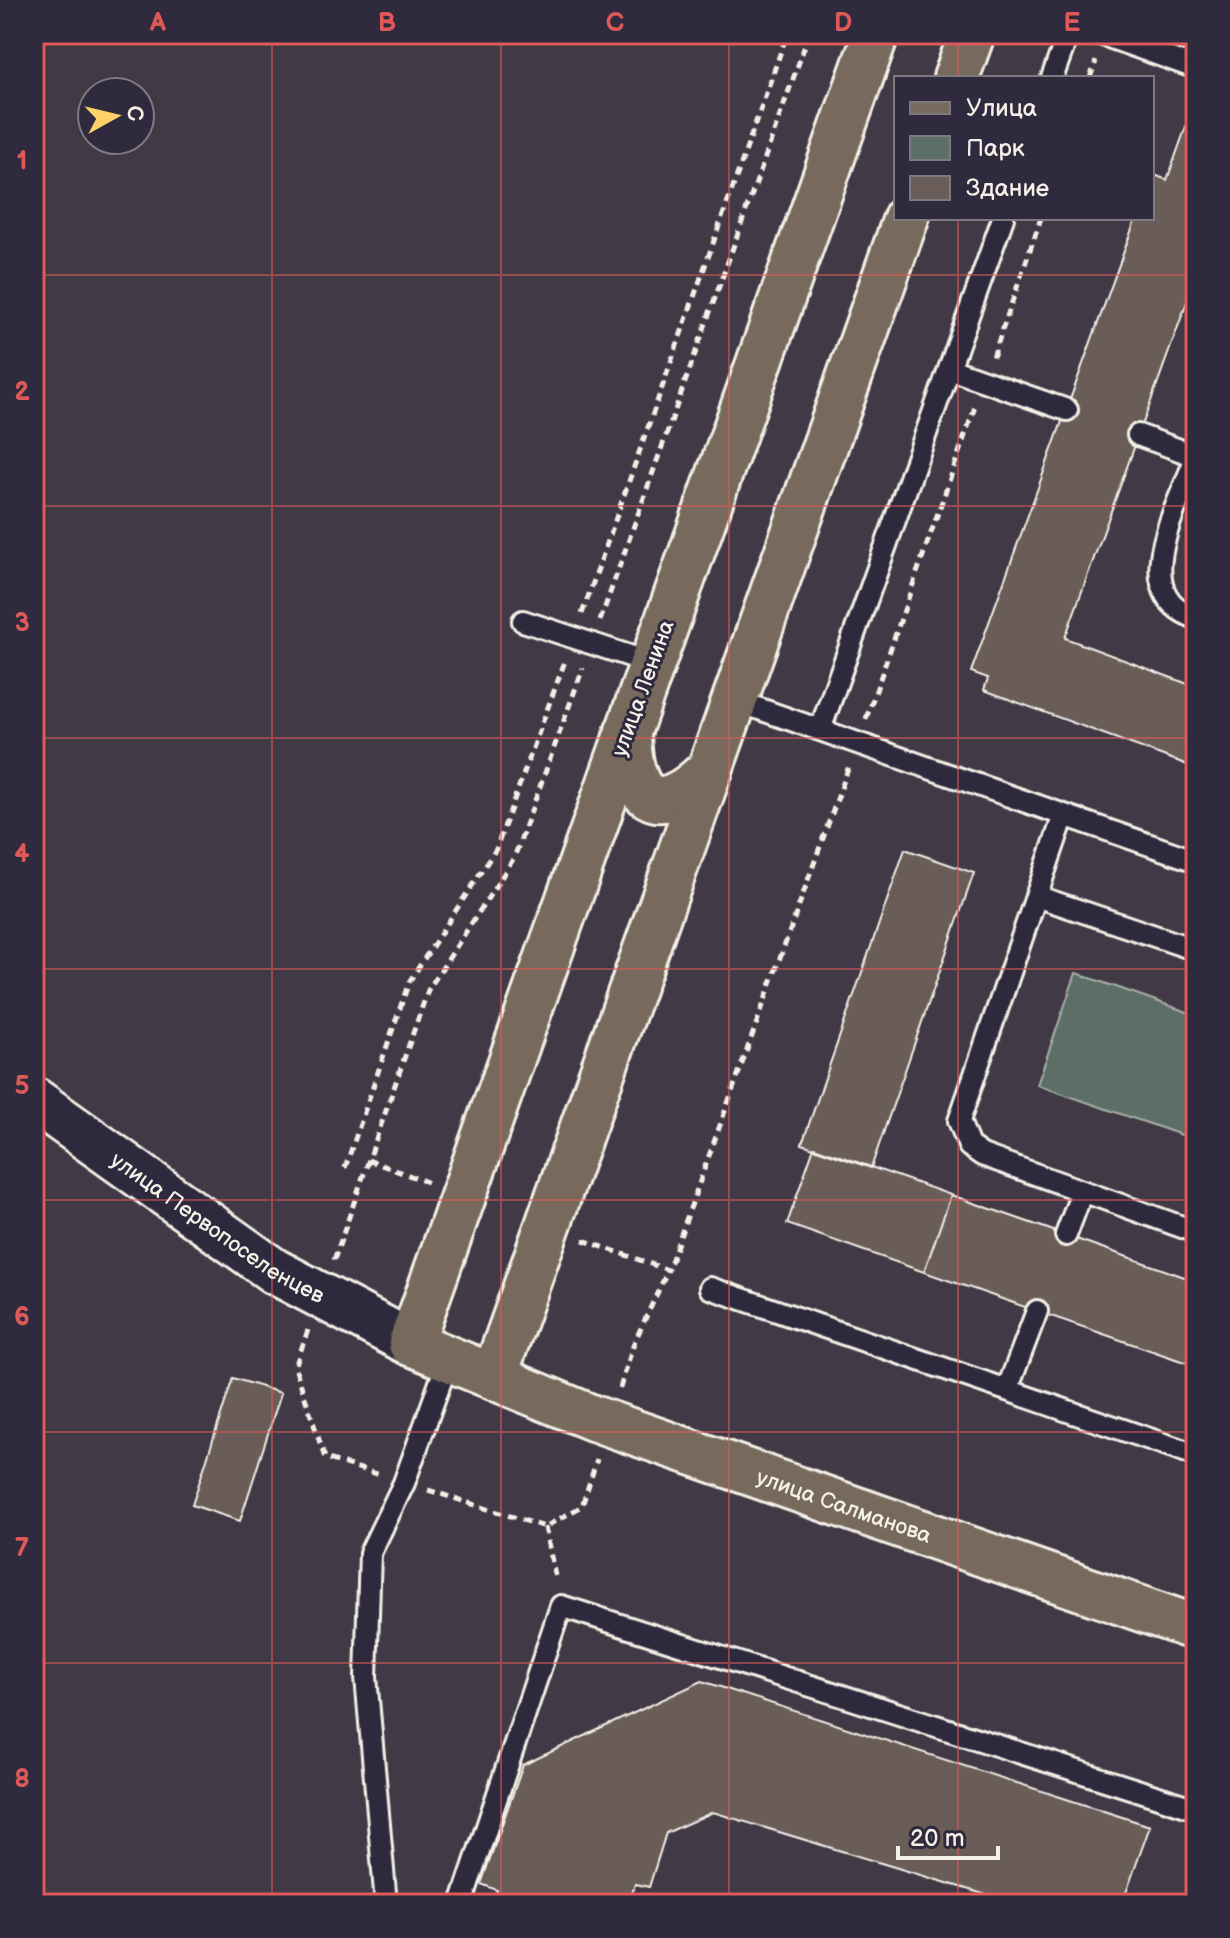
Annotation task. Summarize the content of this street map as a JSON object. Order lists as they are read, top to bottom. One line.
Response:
{"streets":{"main road":["улица Ленина","улица Первопоселенцев","улица Салманова"]},"crossings":[["улица Ленина","улица Первопоселенцев"],["улица Ленина","улица Салманова"],["улица Первопоселенцев","улица Салманова"]],"legend":["Улица","Парк","Здание"],"scale_bar":"20 m","north":"right","grid":{"columns":["A","B","C","D","E"],"rows":["1","2","3","4","5","6","7","8"]}}
